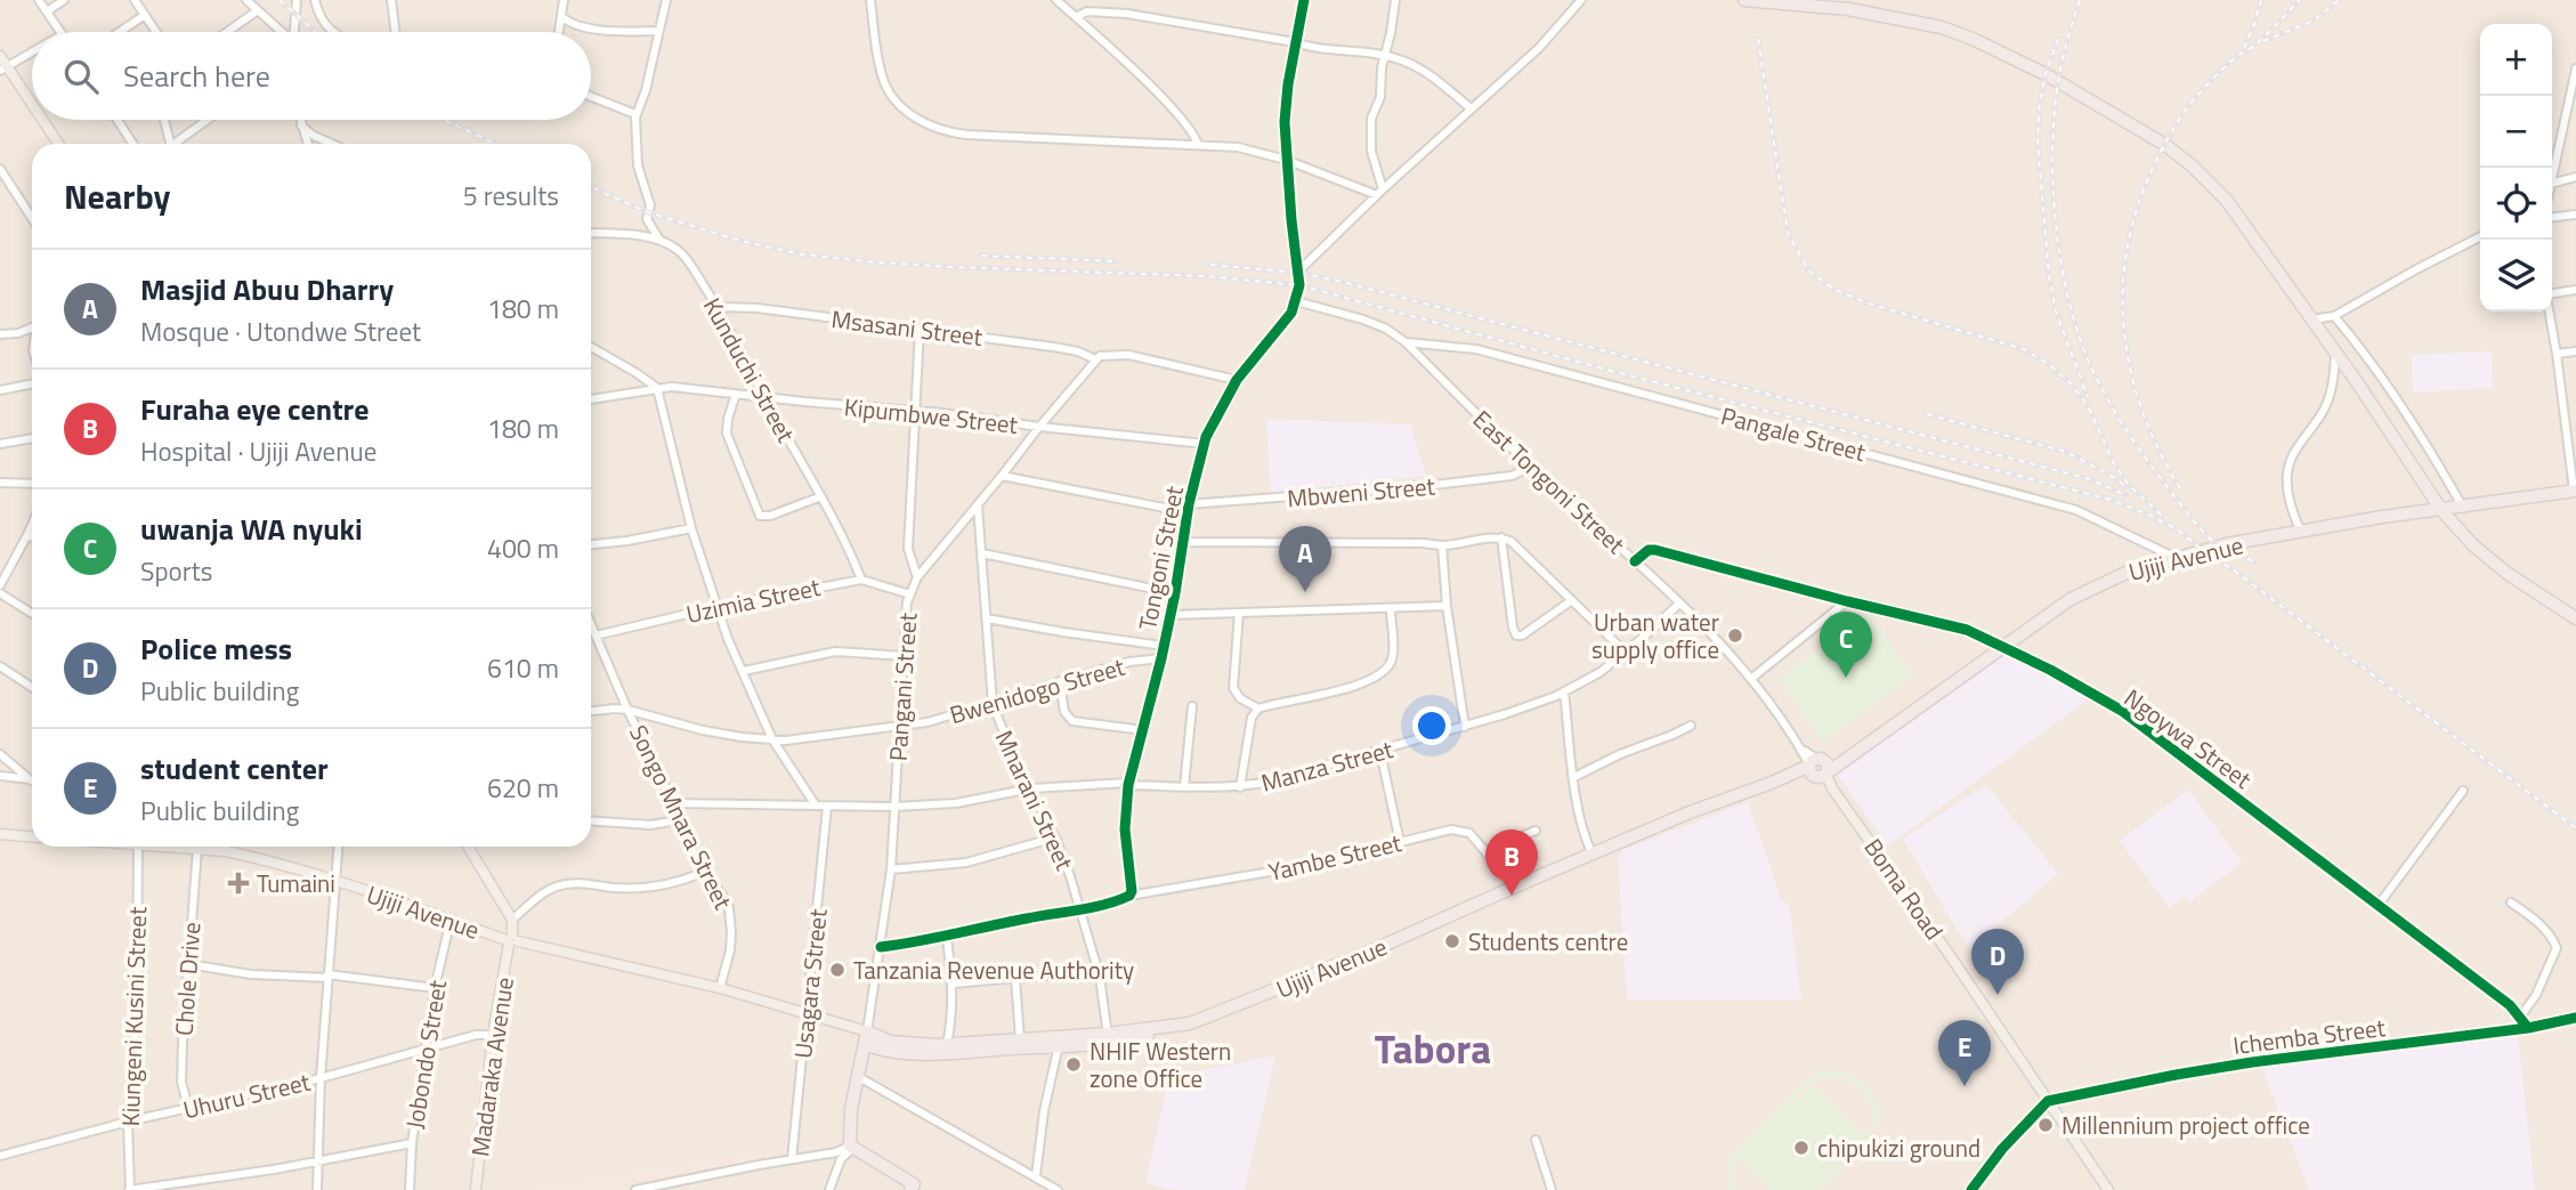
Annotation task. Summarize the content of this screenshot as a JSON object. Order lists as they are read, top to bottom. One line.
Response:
{"streets":{"highway":["Ujiji Avenue"],"main road":["Boma Road","Madaraka Avenue"],"street":["Msasani Street","Kunduchi Street","Kipumbwe Street","Pangale Street","East Tongoni Street","Mbweni Street","Tongoni Street","Uzimia Street","Pangani Street","Bwenidogo Street","Ngoywa Street","Manza Street","Mnarani Street","Songo Mnara Street","Yambe Street","Chole Drive","Usagara Street","Kiungeni Kusini Street","Ichemba Street","Jobondo Street","Uhuru Street"]},"crossings":[["Msasani Street","Kunduchi Street"],["Msasani Street","Pangani Street"],["Kunduchi Street","Kipumbwe Street"],["Kunduchi Street","Uzimia Street"],["Kipumbwe Street","Tongoni Street"],["Kipumbwe Street","Pangani Street"],["Pangale Street","East Tongoni Street"],["Pangale Street","Ujiji Avenue"],["East Tongoni Street","Mbweni Street"],["East Tongoni Street","Tongoni Street"],["East Tongoni Street","Ujiji Avenue"],["East Tongoni Street","Ngoywa Street"],["East Tongoni Street","Manza Street"],["East Tongoni Street","Boma Road"],["Mbweni Street","Tongoni Street"],["Mbweni Street","Pangani Street"],["Tongoni Street","Bwenidogo Street"],["Tongoni Street","Manza Street"],["Tongoni Street","Yambe Street"],["Ujiji Avenue","Pangani Street"],["Ujiji Avenue","Ngoywa Street"],["Ujiji Avenue","Mnarani Street"],["Ujiji Avenue","Songo Mnara Street"],["Ujiji Avenue","Yambe Street"],["Ujiji Avenue","Boma Road"],["Ujiji Avenue","Chole Drive"],["Ujiji Avenue","Usagara Street"],["Ujiji Avenue","Jobondo Street"],["Ujiji Avenue","Madaraka Avenue"],["Uzimia Street","Pangani Street"],["Uzimia Street","Songo Mnara Street"],["Pangani Street","Bwenidogo Street"],["Pangani Street","Manza Street"],["Pangani Street","Mnarani Street"],["Bwenidogo Street","Mnarani Street"],["Bwenidogo Street","Songo Mnara Street"],["Ngoywa Street","Ichemba Street"],["Manza Street","Mnarani Street"],["Manza Street","Songo Mnara Street"],["Manza Street","Usagara Street"],["Boma Road","Ichemba Street"],["Chole Drive","Uhuru Street"],["Kiungeni Kusini Street","Uhuru Street"],["Jobondo Street","Uhuru Street"],["Madaraka Avenue","Uhuru Street"]],"districts":["Tabora"],"places":{"other":["Urban water supply office","Students centre","Tanzania Revenue Authority","NHIF Western zone Office","Millennium project office","chipukizi ground"],"health":["Tumaini"]},"page":{"map_buttons":["+","−"],"search":"Search here","heading":["Nearby","5 results"],"list":[{"mark":"A","name":"Masjid Abuu Dharry","note":"Mosque · Utondwe Street","value":"180 m"},{"mark":"B","name":"Furaha eye centre","note":"Hospital · Ujiji Avenue","value":"180 m"},{"mark":"C","name":"uwanja WA nyuki","note":"Sports","value":"400 m"},{"mark":"D","name":"Police mess","note":"Public building","value":"610 m"},{"mark":"E","name":"student center","note":"Public building","value":"620 m"}],"pins":["A","C","B","D","E"]}}
